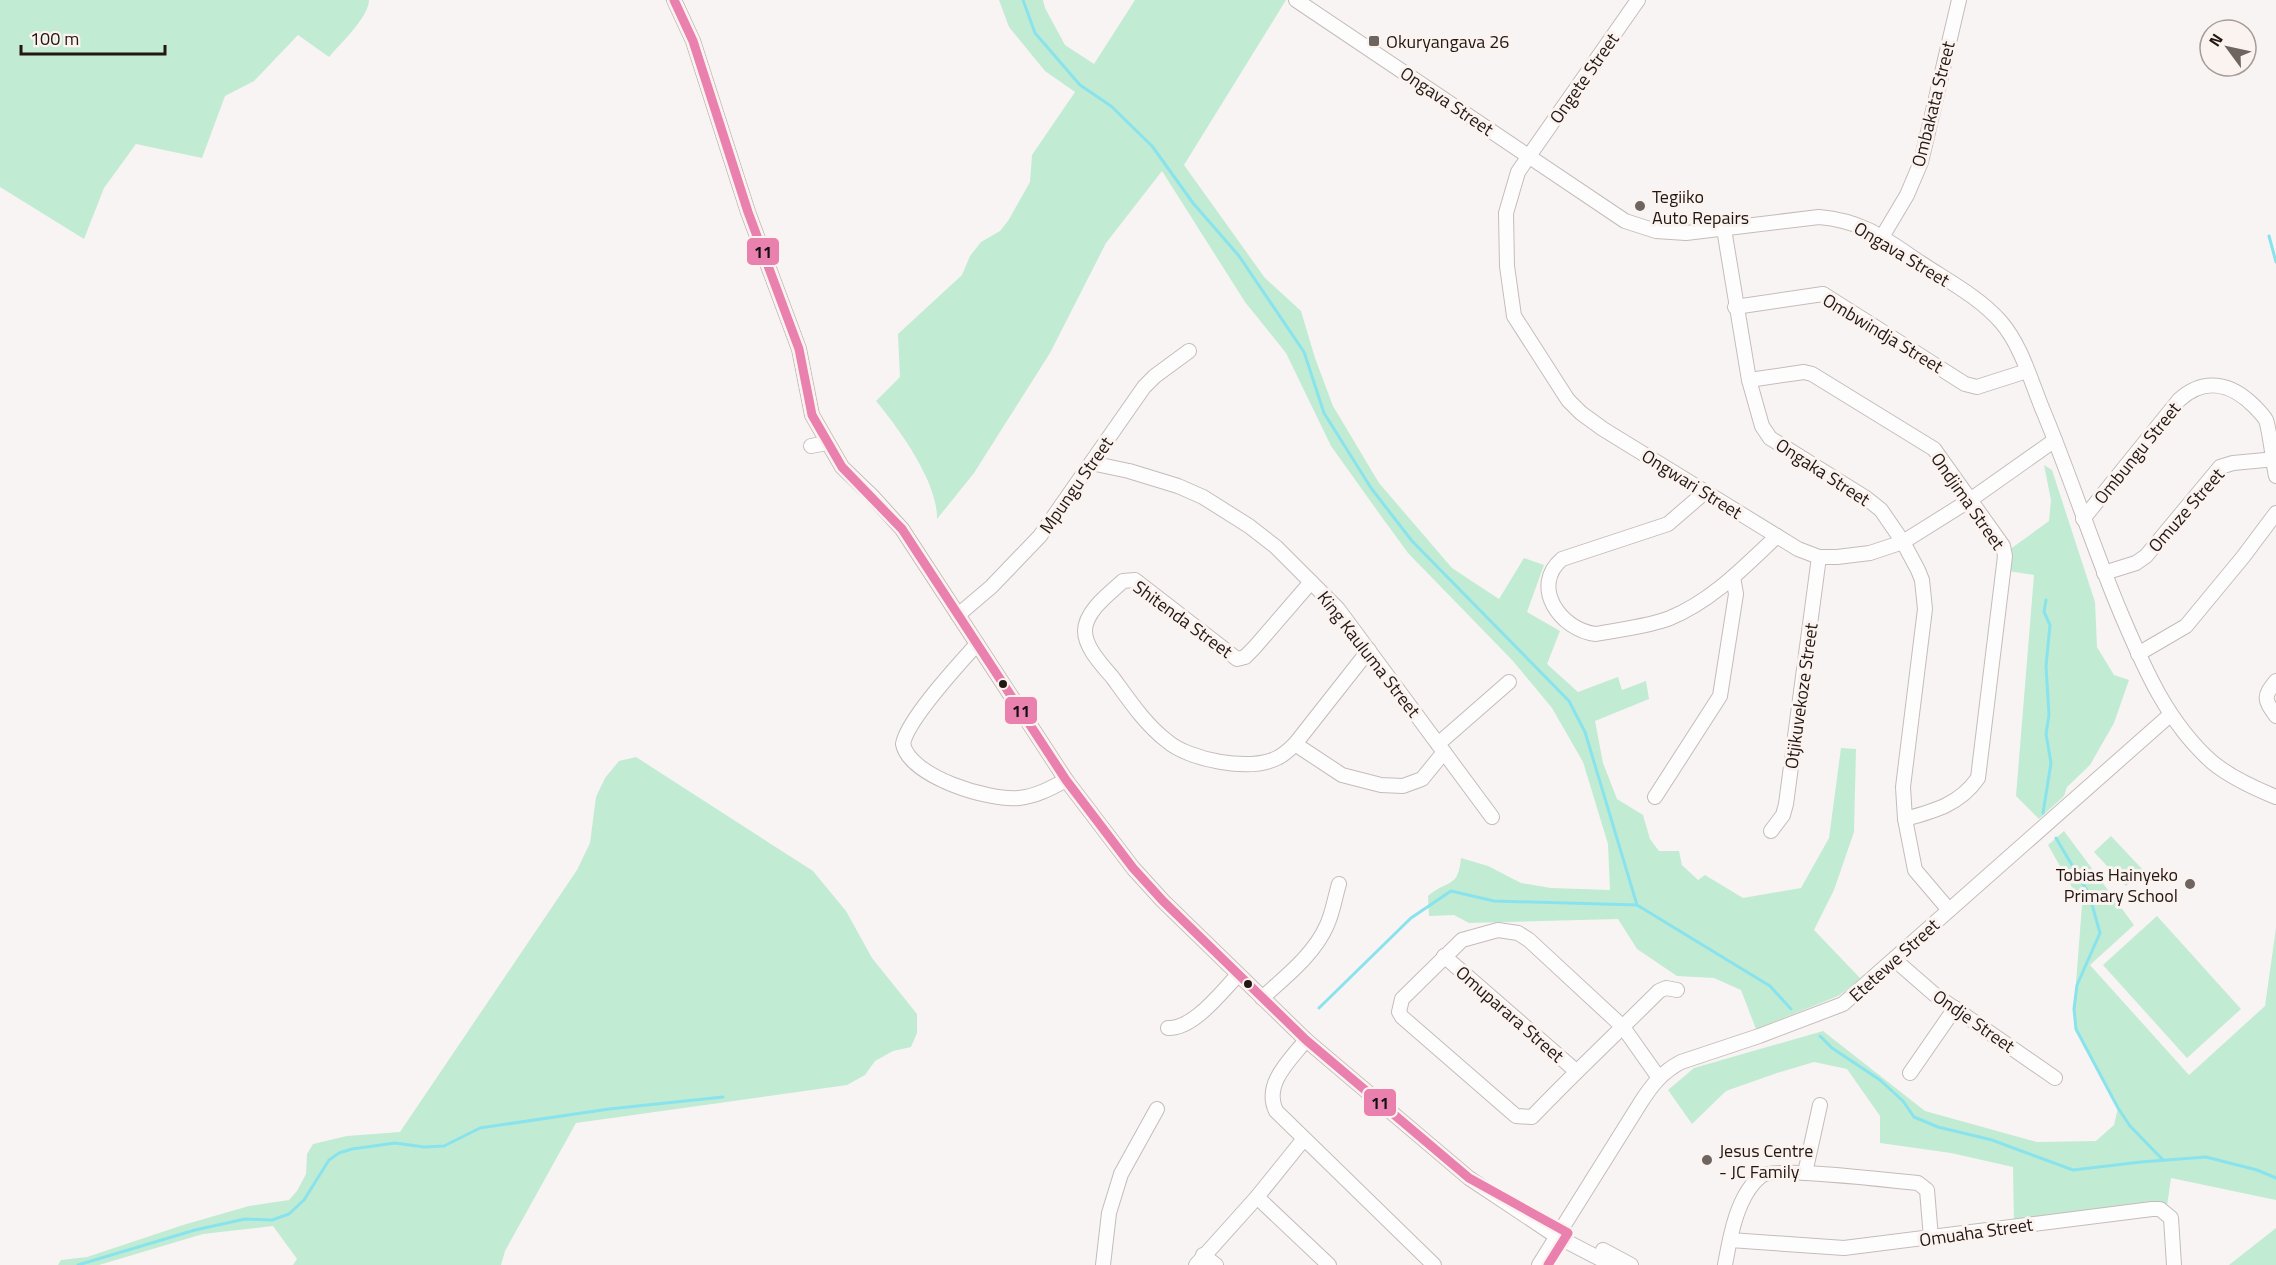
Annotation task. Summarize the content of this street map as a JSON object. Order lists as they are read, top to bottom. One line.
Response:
{"streets":{"street":["Ongete Street","Ongava Street","Ombakata Street","Ombwindja Street","Ombungu Street","Ongaka Street","Ongwari Street","Mpungu Street","Ondjima Street","Omuze Street","Shitenda Street","King Kauluma Street","Otjikuvekoze Street","Etetewe Street","Omuparara Street","Ondje Street","Omuaha Street"]},"crossings":[["Ongete Street","Ongava Street"],["Ongete Street","Ongwari Street"],["Ongava Street","Ombakata Street"],["Ongava Street","Ombwindja Street"],["Ongava Street","Ombungu Street"],["Ongava Street","Ongaka Street"],["Ongava Street","Ongwari Street"],["Ongava Street","Omuze Street"],["Ongava Street","Etetewe Street"],["Ombwindja Street","Ongaka Street"],["Ombungu Street","Omuze Street"],["Ongaka Street","Ongwari Street"],["Ongaka Street","Ondjima Street"],["Ongaka Street","Etetewe Street"],["Ongwari Street","Ondjima Street"],["Ongwari Street","Otjikuvekoze Street"],["Mpungu Street","King Kauluma Street"],["Shitenda Street","King Kauluma Street"],["Etetewe Street","Ondje Street"]],"places":{"transit":["Okuryangava 26"],"other":["Tegiiko Auto Repairs","Tobias Hainyeko Primary School","Jesus Centre - JC Family"]},"lines":["transit line 11"],"scale_bar":"100 m","north":"top left"}
